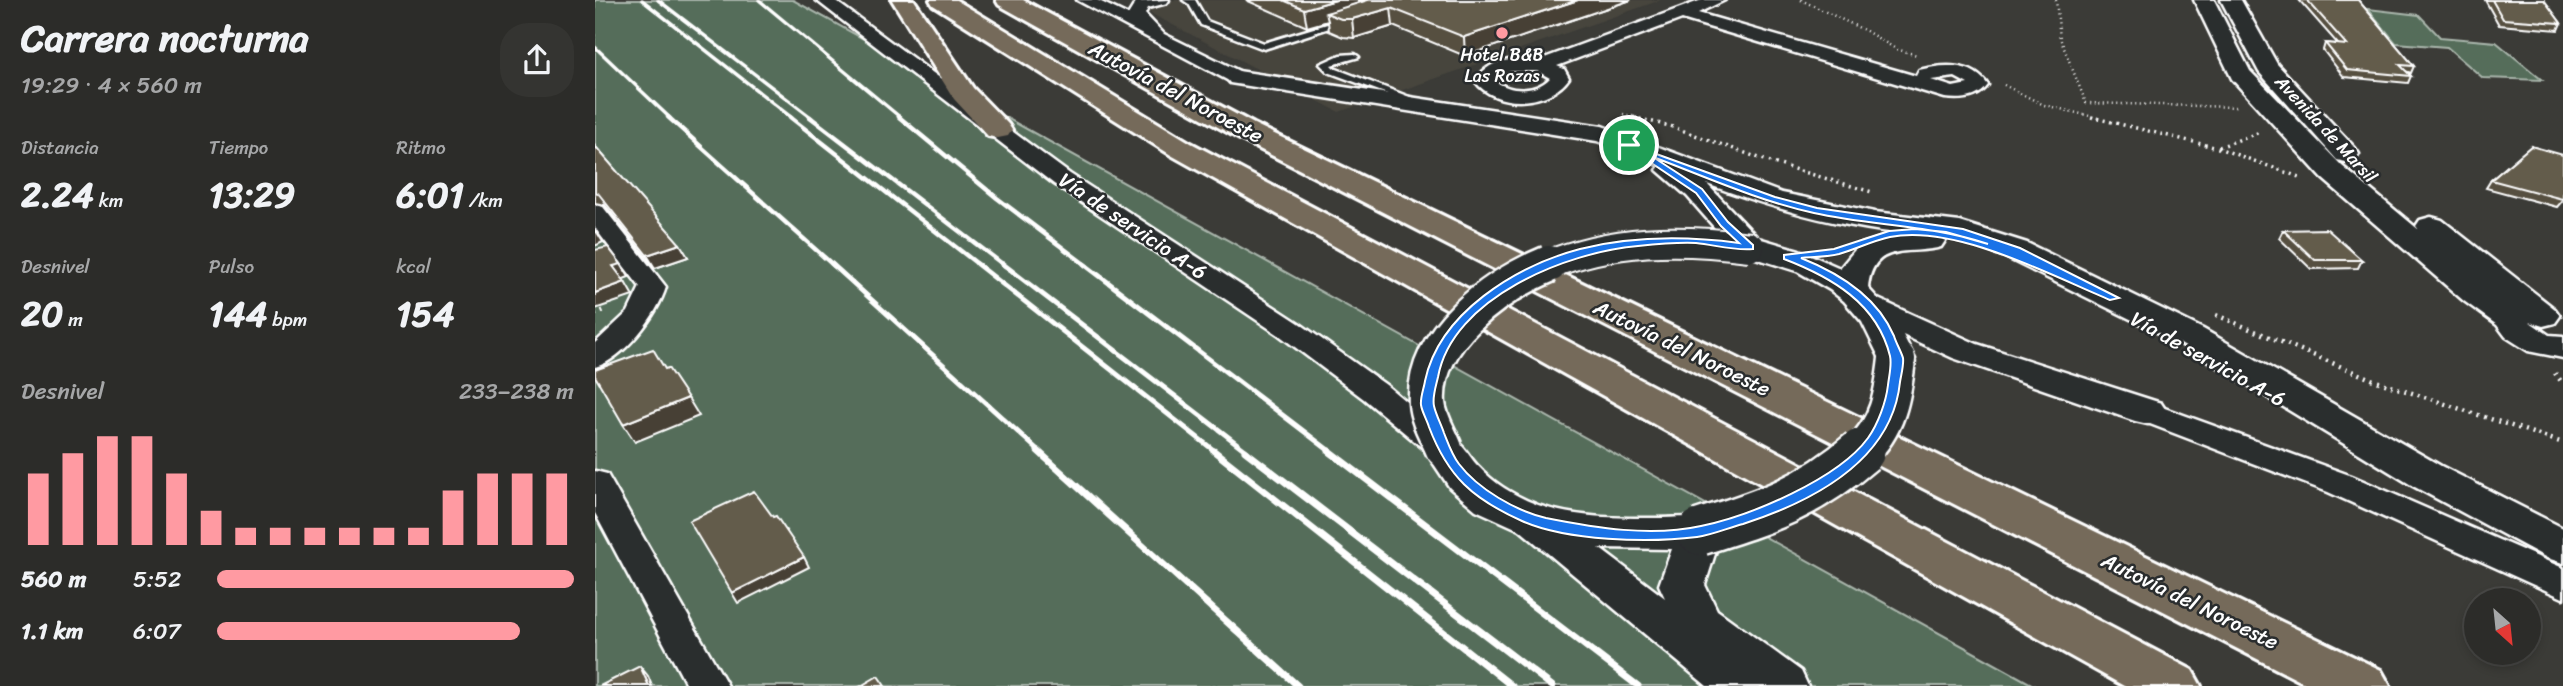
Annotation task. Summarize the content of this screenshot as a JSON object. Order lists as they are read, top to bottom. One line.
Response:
{"streets":{"highway":["Autovía del Noroeste"],"street":["Avenida de Marsil","Vía de servicio A-6"]},"places":["Hotel B&B Las Rozas"],"north":"bottom right","page":{"heading":["Carrera nocturna","19:29 · 4 × 560 m"],"stats":[["Distancia","2.24 km"],["Tiempo","13:29"],["Ritmo","6:01 /km"],["Desnivel","20 m"],["Pulso","144 bpm"],["kcal","154"]],"chart":["Desnivel","233–238 m"],"list":[{"name":"560 m","note":"5:52"},{"name":"1.1 km","note":"6:07"}]}}
